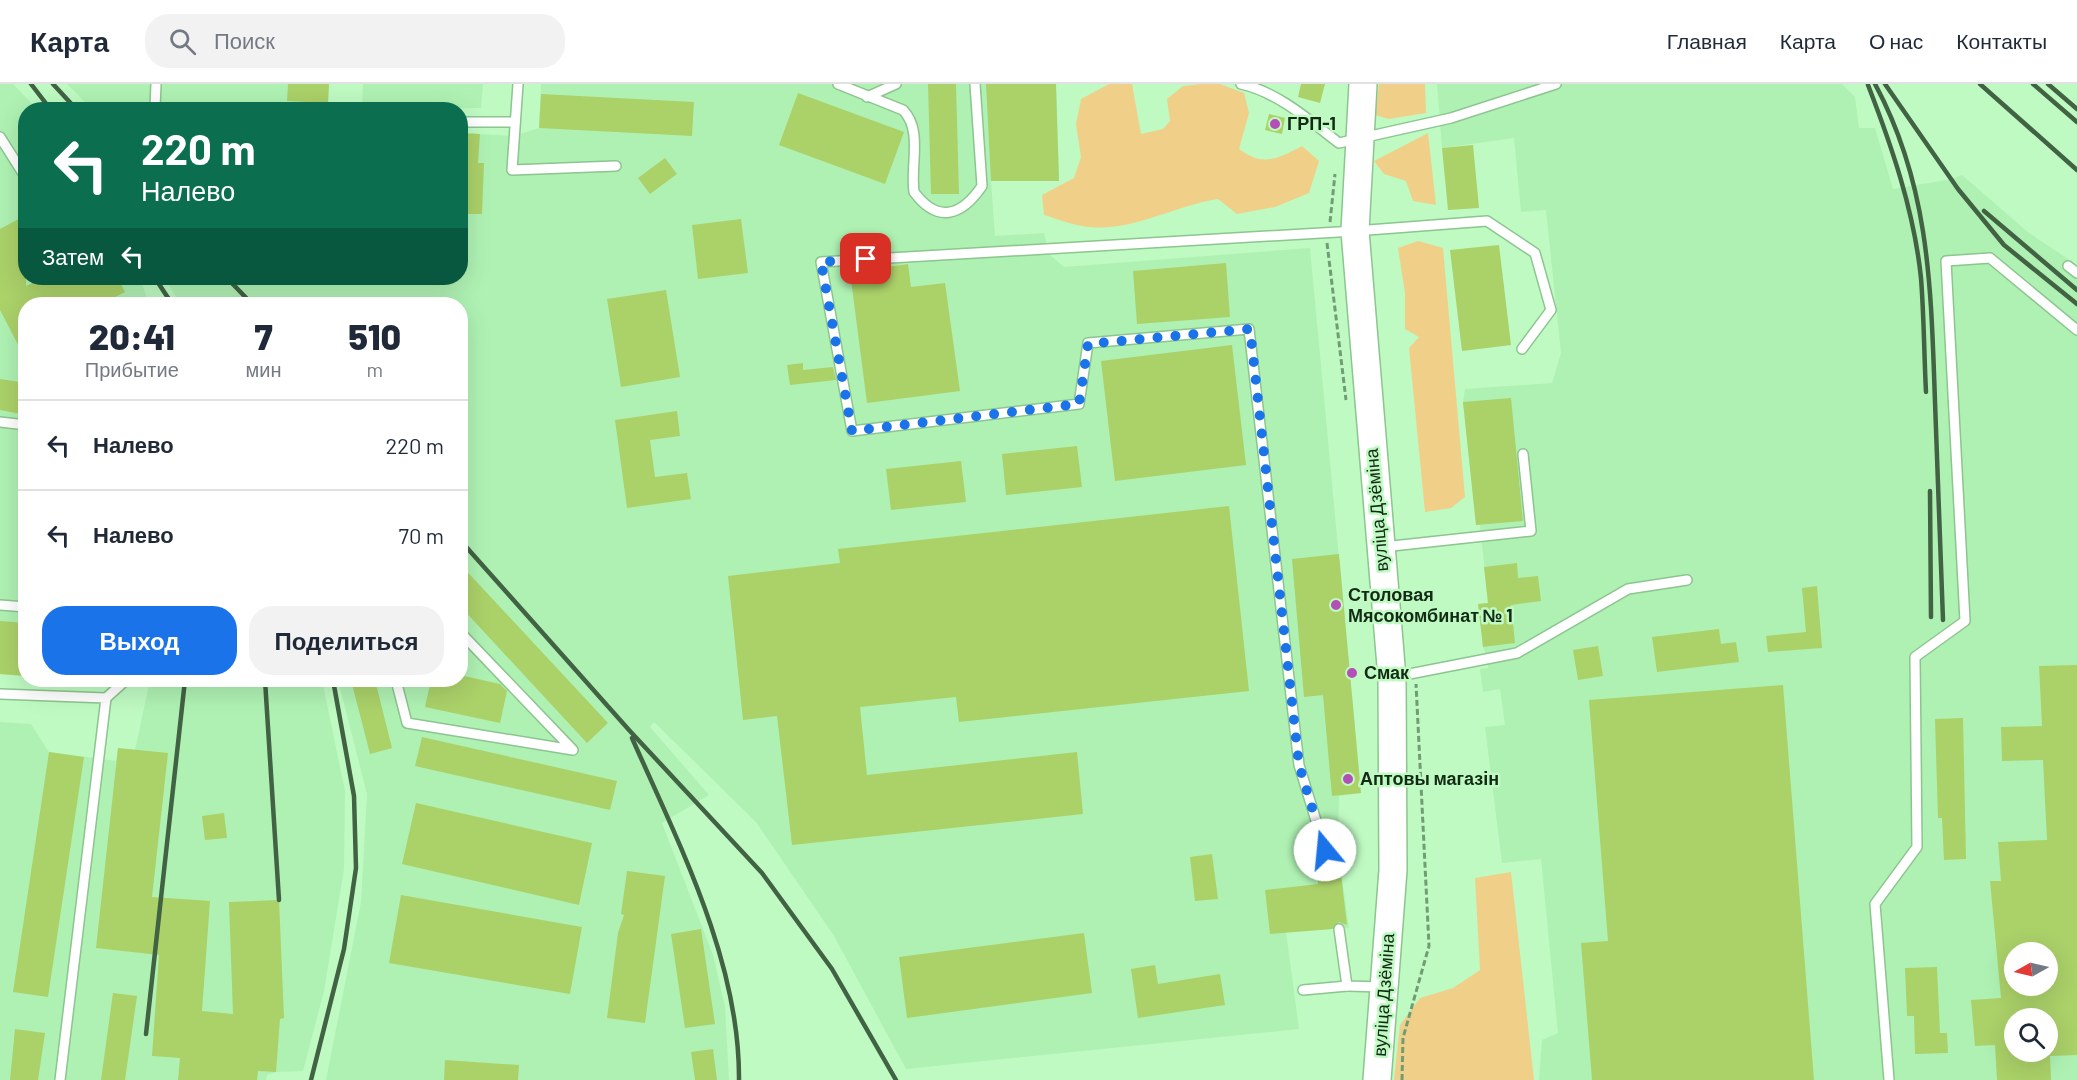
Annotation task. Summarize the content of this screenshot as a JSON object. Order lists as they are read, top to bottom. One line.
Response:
{"streets":{"main road":["вуліца Дзёміна"]},"places":["ГРП-1","Столовая Мясокомбинат № 1","Смак","Аптовы магазін"],"north":"left","page":{"header":"Карта","search":"Поиск","nav":["Главная","Карта","О нас","Контакты"],"turn":["220 m","Налево"],"then":"Затем","eta":["20:41","Прибытие","7","мин","510","m"],"list":[{"name":"Налево","value":"220 m"},{"name":"Налево","value":"70 m"}],"buttons":["Выход","Поделиться"]}}
